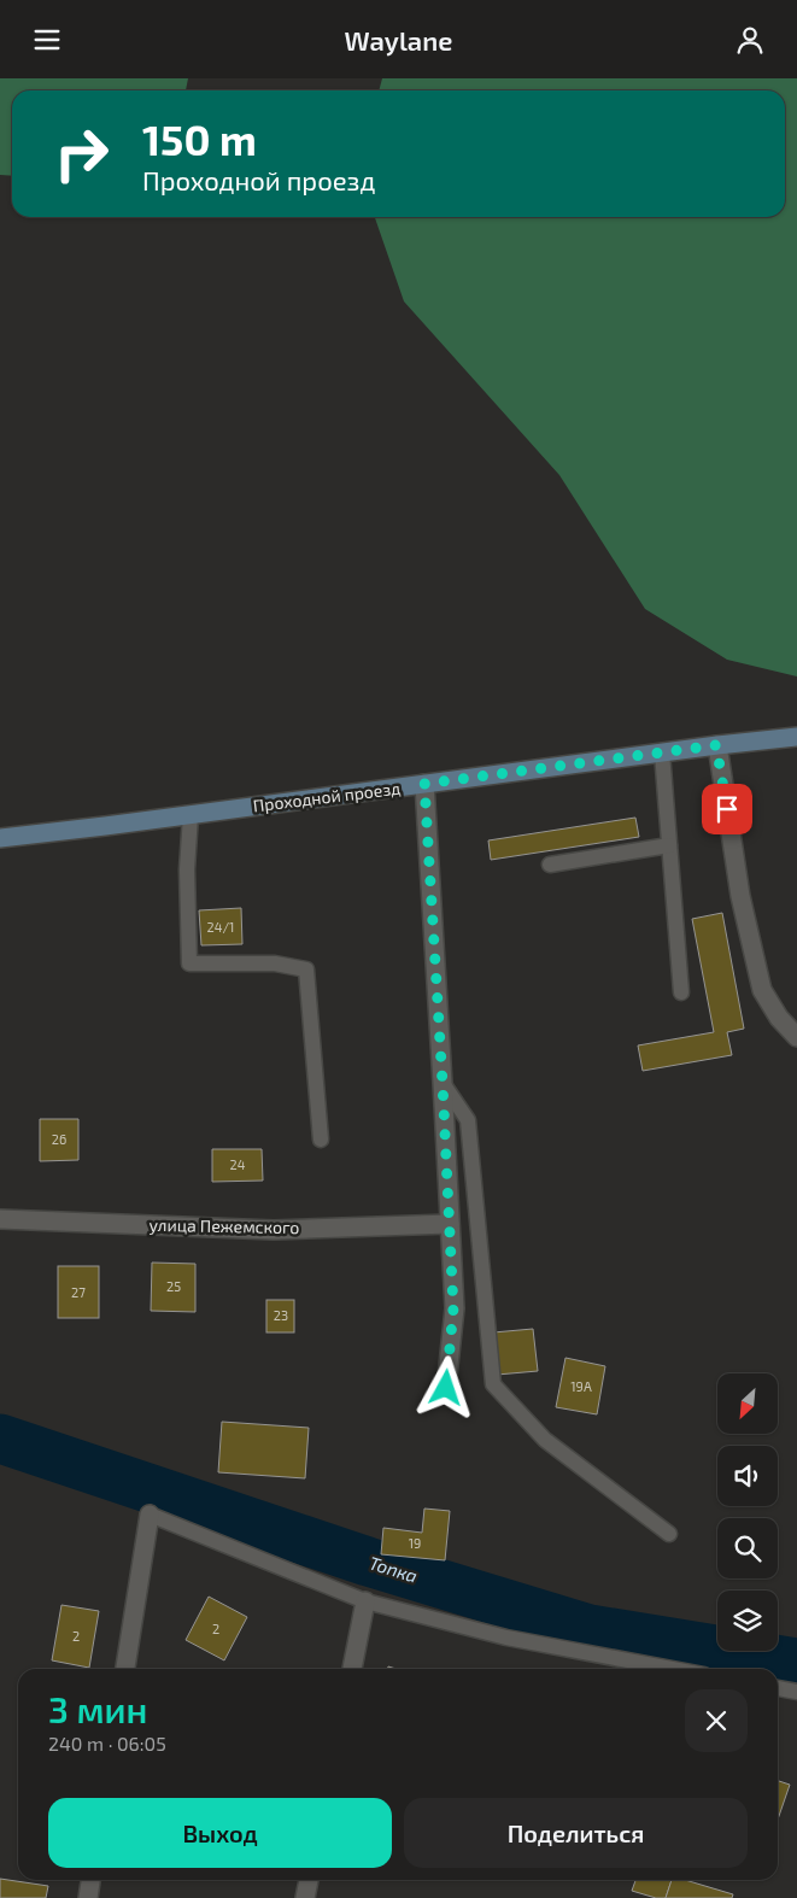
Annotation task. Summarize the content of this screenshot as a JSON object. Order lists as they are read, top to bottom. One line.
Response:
{"streets":{"street":["Проходной проезд","улица Пежемского"]},"water":["Топка"],"house_numbers":["24/1","26","24","25","27","23","19А","19","2","2"],"north":"bottom left","page":{"header":"Waylane","turn":["150 m","Проходной проезд"],"heading":["3 мин","240 m · 06:05"],"buttons":["Выход","Поделиться"]}}
